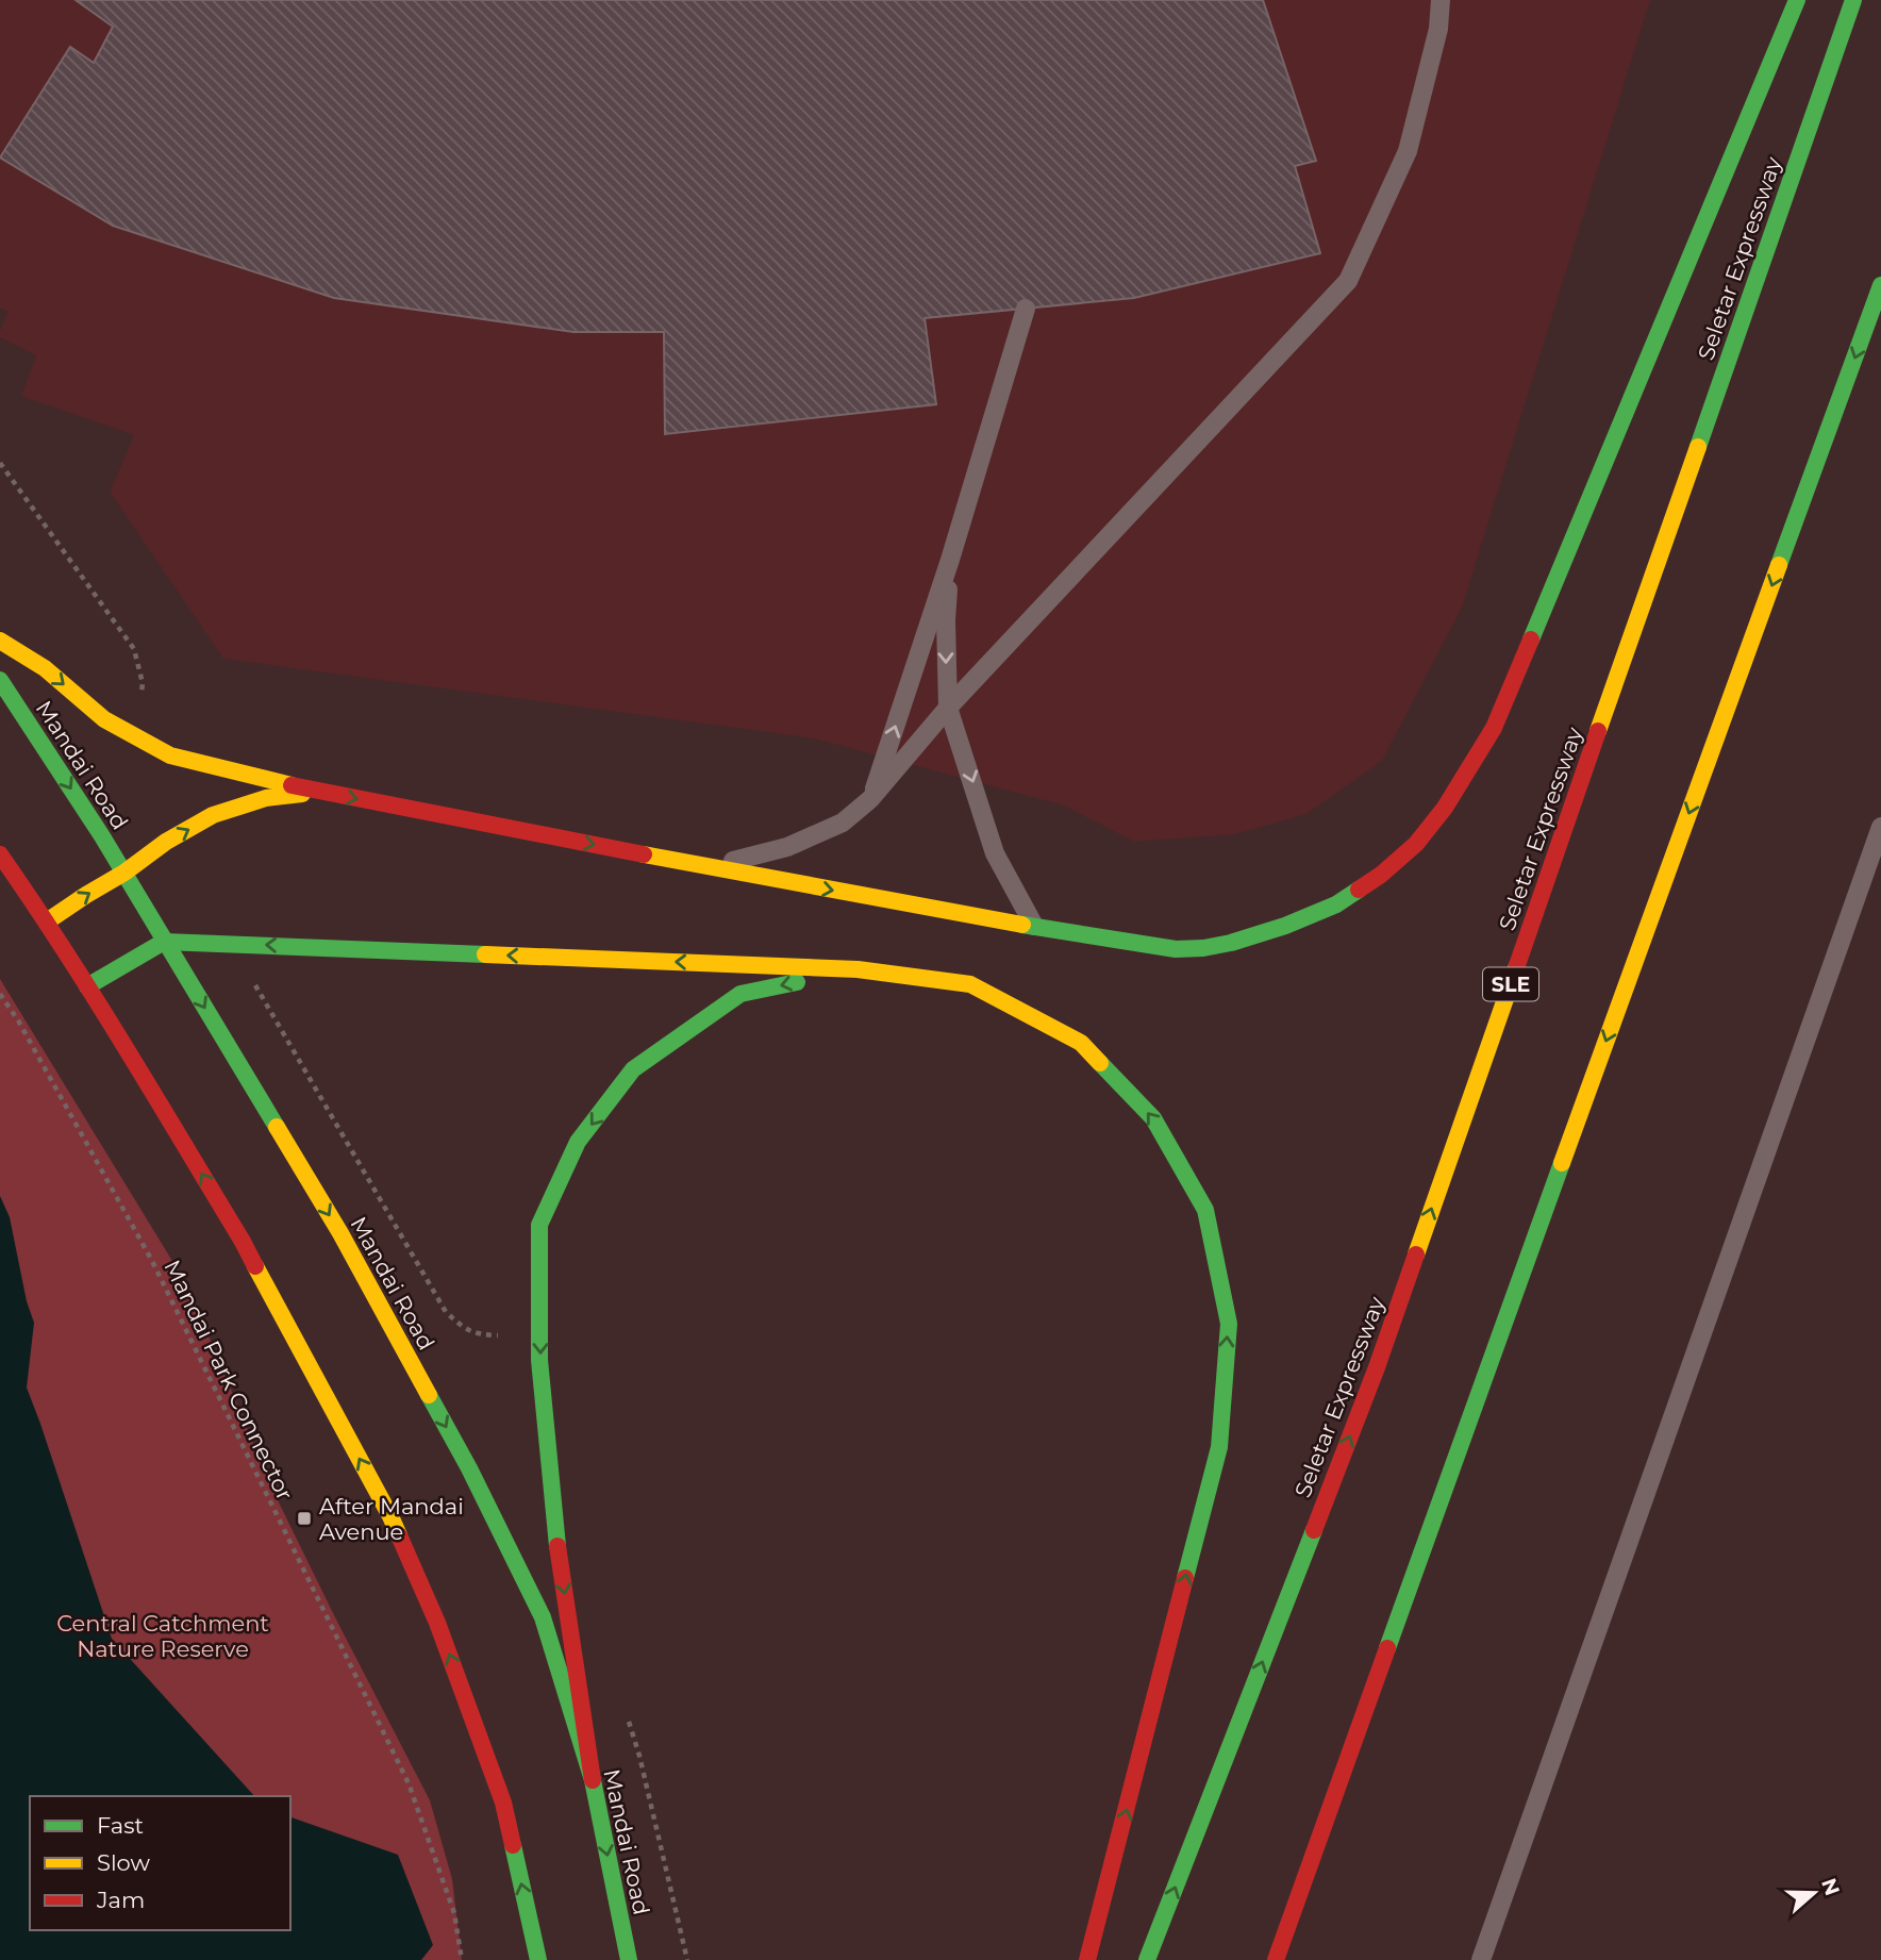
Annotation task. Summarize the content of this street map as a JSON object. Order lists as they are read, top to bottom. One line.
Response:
{"streets":{"main road":["Seletar Expressway","Mandai Road","SLE"],"path":["Mandai Park Connector"]},"parks":["Central Catchment Nature Reserve"],"places":{"transit":["After Mandai Avenue"]},"legend":["Fast","Slow","Jam"],"north":"right"}
